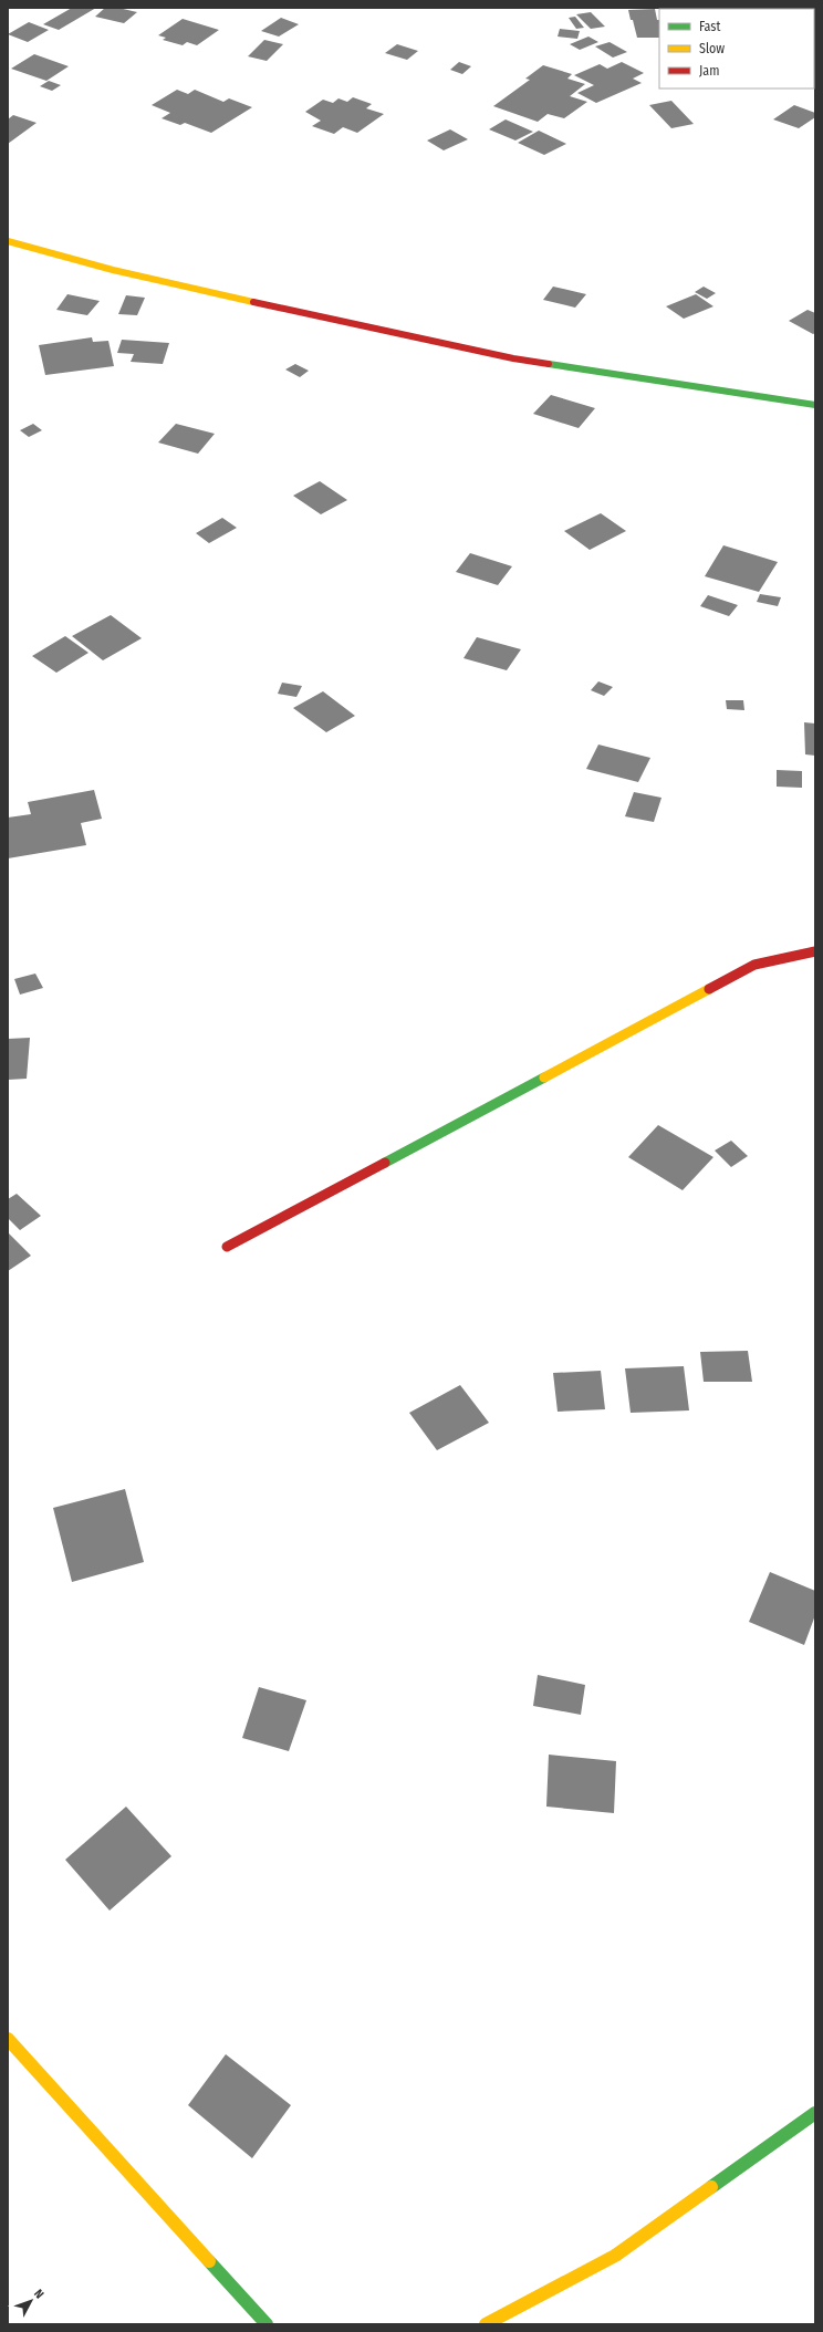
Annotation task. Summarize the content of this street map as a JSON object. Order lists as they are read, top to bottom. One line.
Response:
{"legend":["Fast","Slow","Jam"],"north":"top right"}
